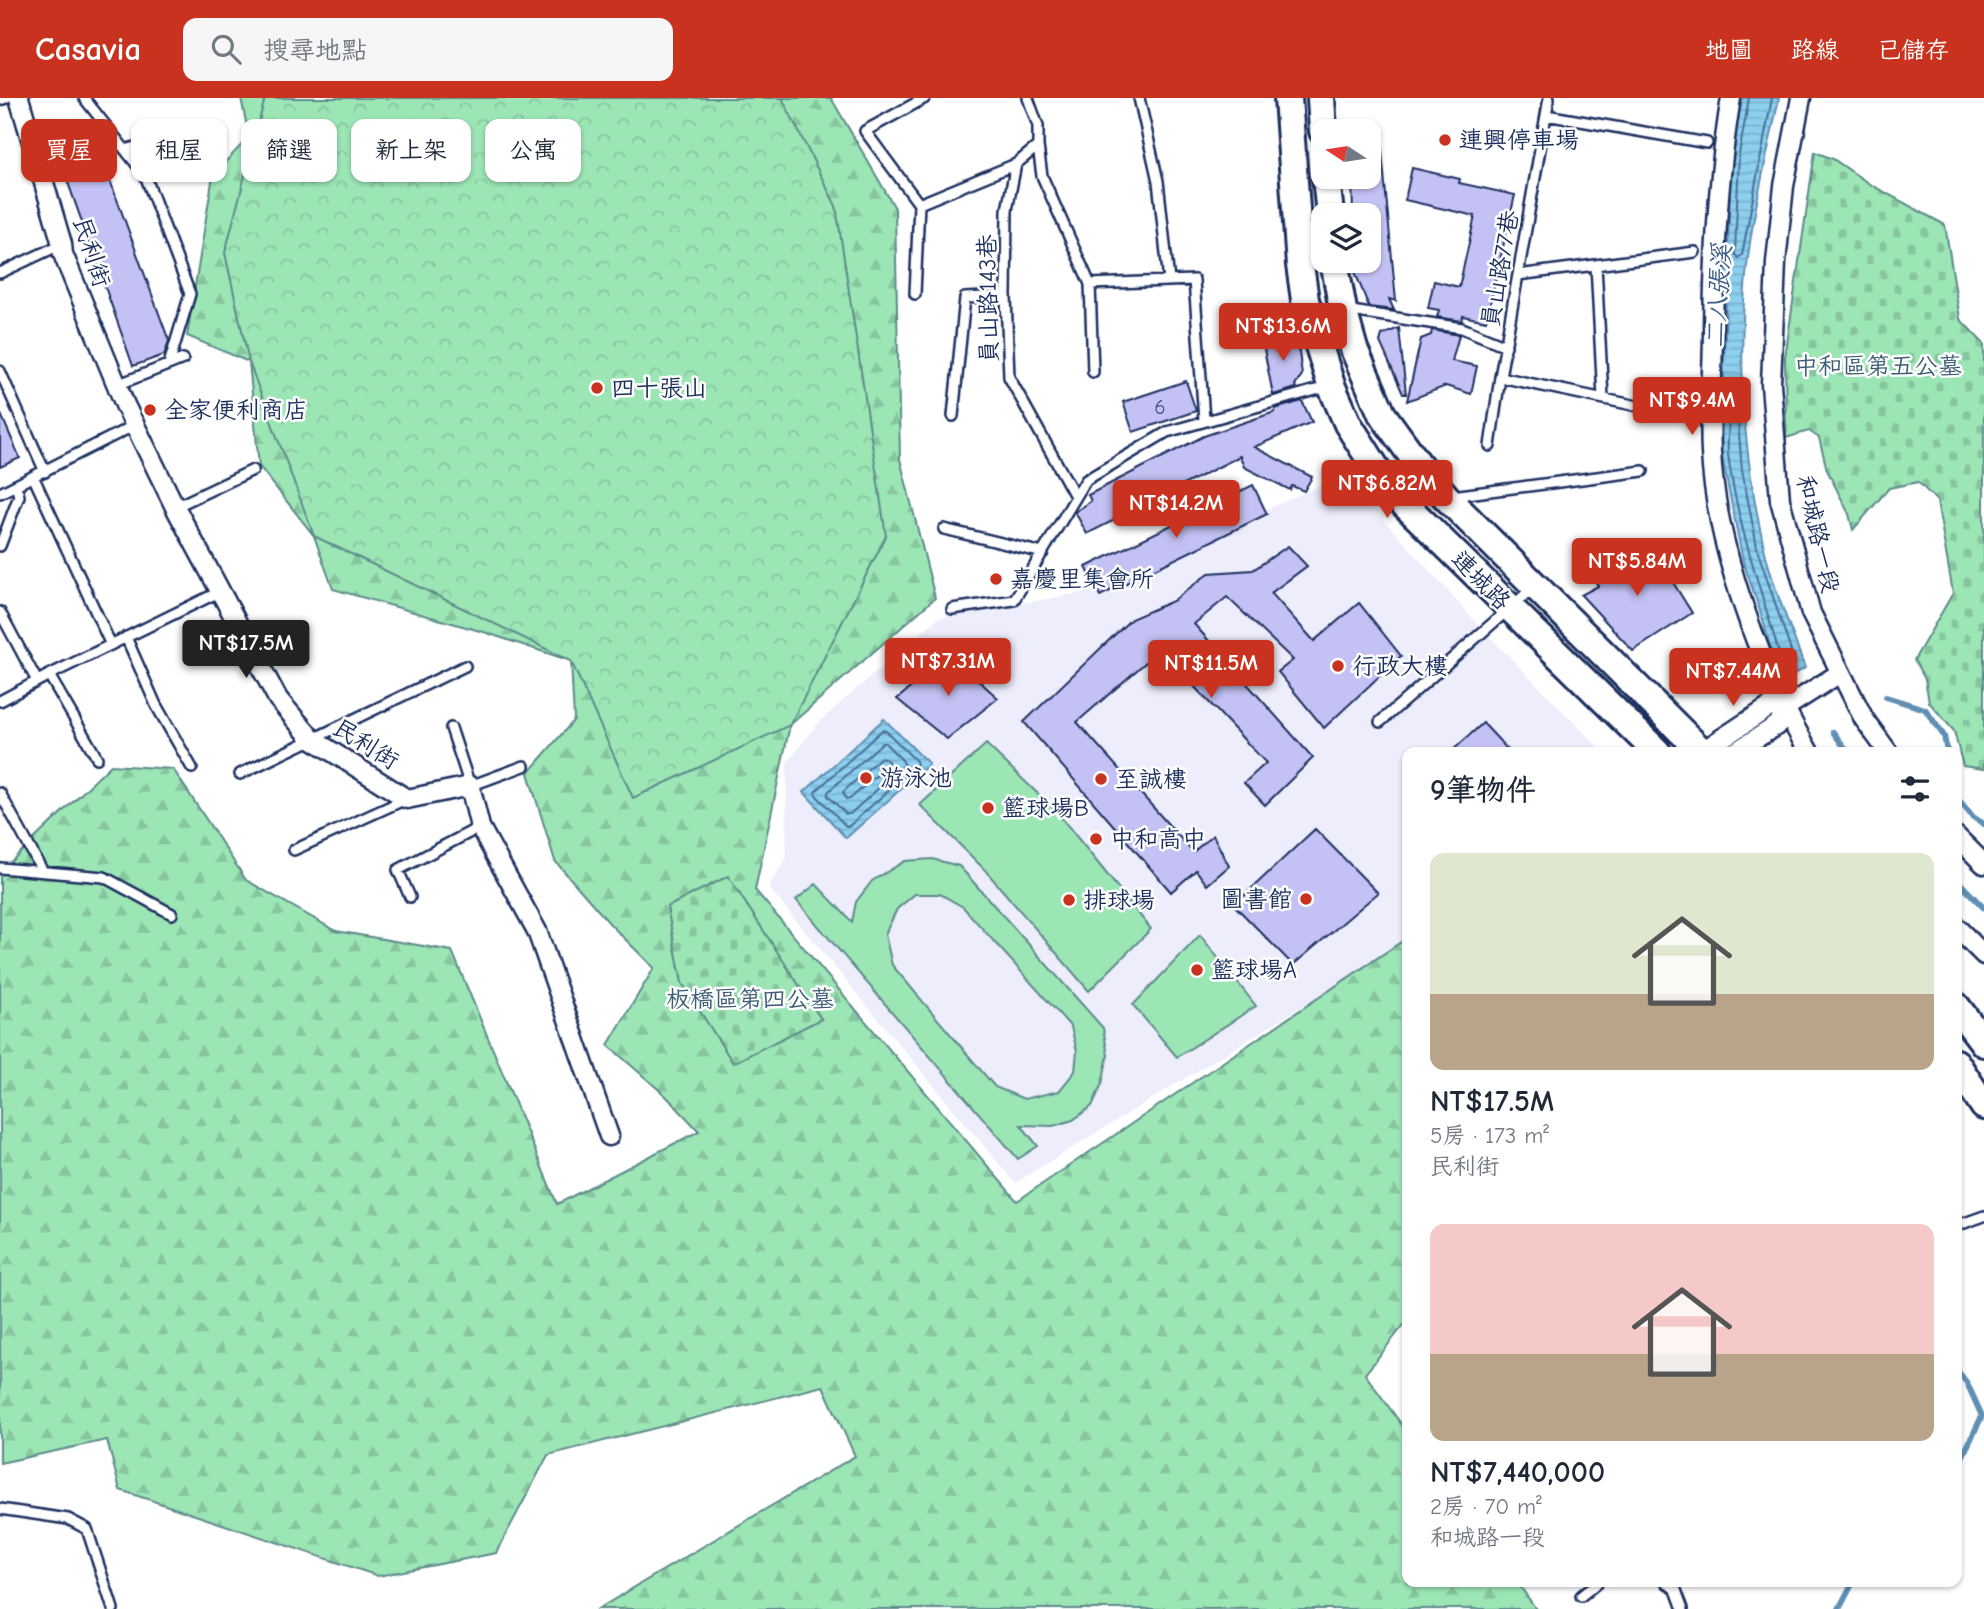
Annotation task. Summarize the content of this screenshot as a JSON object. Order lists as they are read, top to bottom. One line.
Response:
{"streets":{"main road":["連城路"],"street":["民利街","和城路一段"],"lane":["員山路77巷","員山路143巷"]},"water":["二八張溪"],"parks":["中和區第五公墓","板橋區第四公墓"],"places":["連興停車場","四十張山","全家便利商店","嘉慶里集會所","行政大樓","游泳池","至誠樓","籃球場B","中和高中","圖書館","排球場","籃球場A"],"house_numbers":["6"],"north":"left","page":{"header":"Casavia","search":"搜尋地點","nav":["地圖","路線","已儲存"],"chip":["買屋","租屋","篩選","新上架","公寓"],"price":["NT$13.6M","NT$9.4M","NT$6.82M","NT$14.2M","NT$5.84M","NT$17.5M","NT$7.31M","NT$11.5M","NT$7.44M"],"heading":"9筆物件","list":[{"name":"NT$17.5M","note":"5房 · 173 m² · 民利街"},{"name":"NT$7,440,000","note":"2房 · 70 m² · 和城路一段"}]}}
